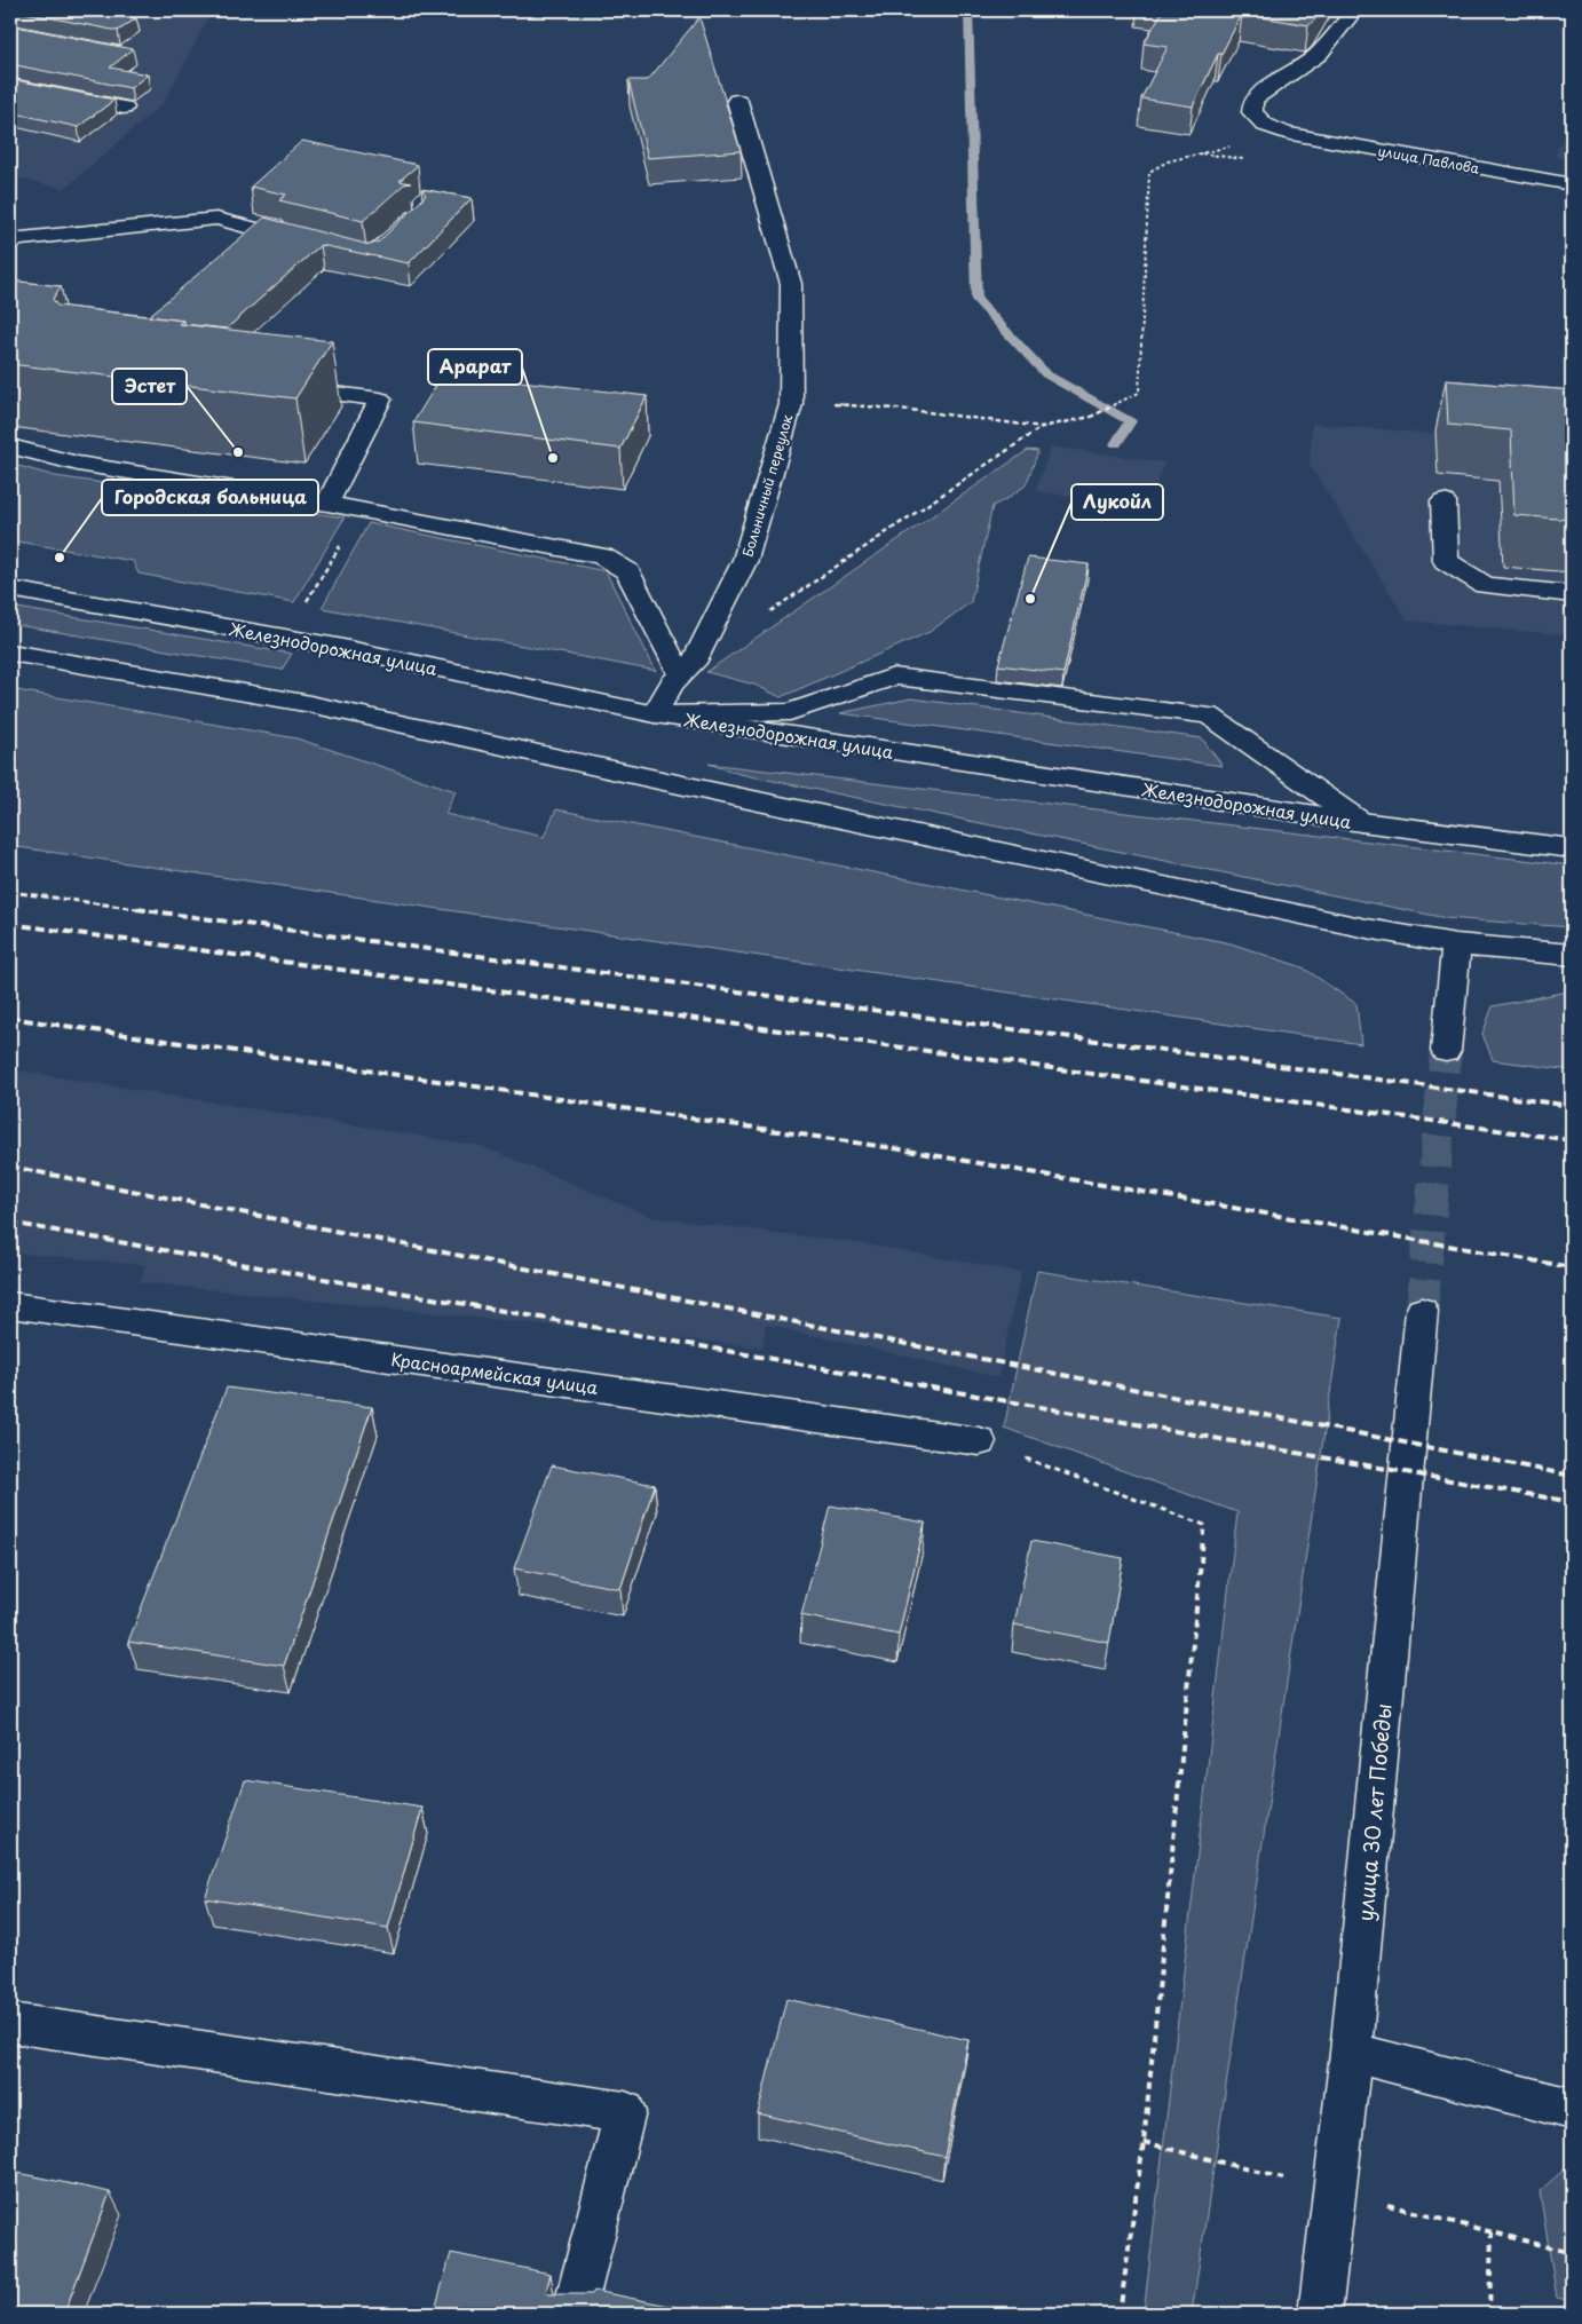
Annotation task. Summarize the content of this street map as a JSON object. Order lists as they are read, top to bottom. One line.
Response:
{"streets":{"main road":["улица Павлова","Больничный переулок","Железнодорожная улица","Красноармейская улица","улица 30 лет Победы"]},"crossings":[["Больничный переулок","Железнодорожная улица"]],"places":["Эстет","Арарат","Городская больница","Лукойл"]}
